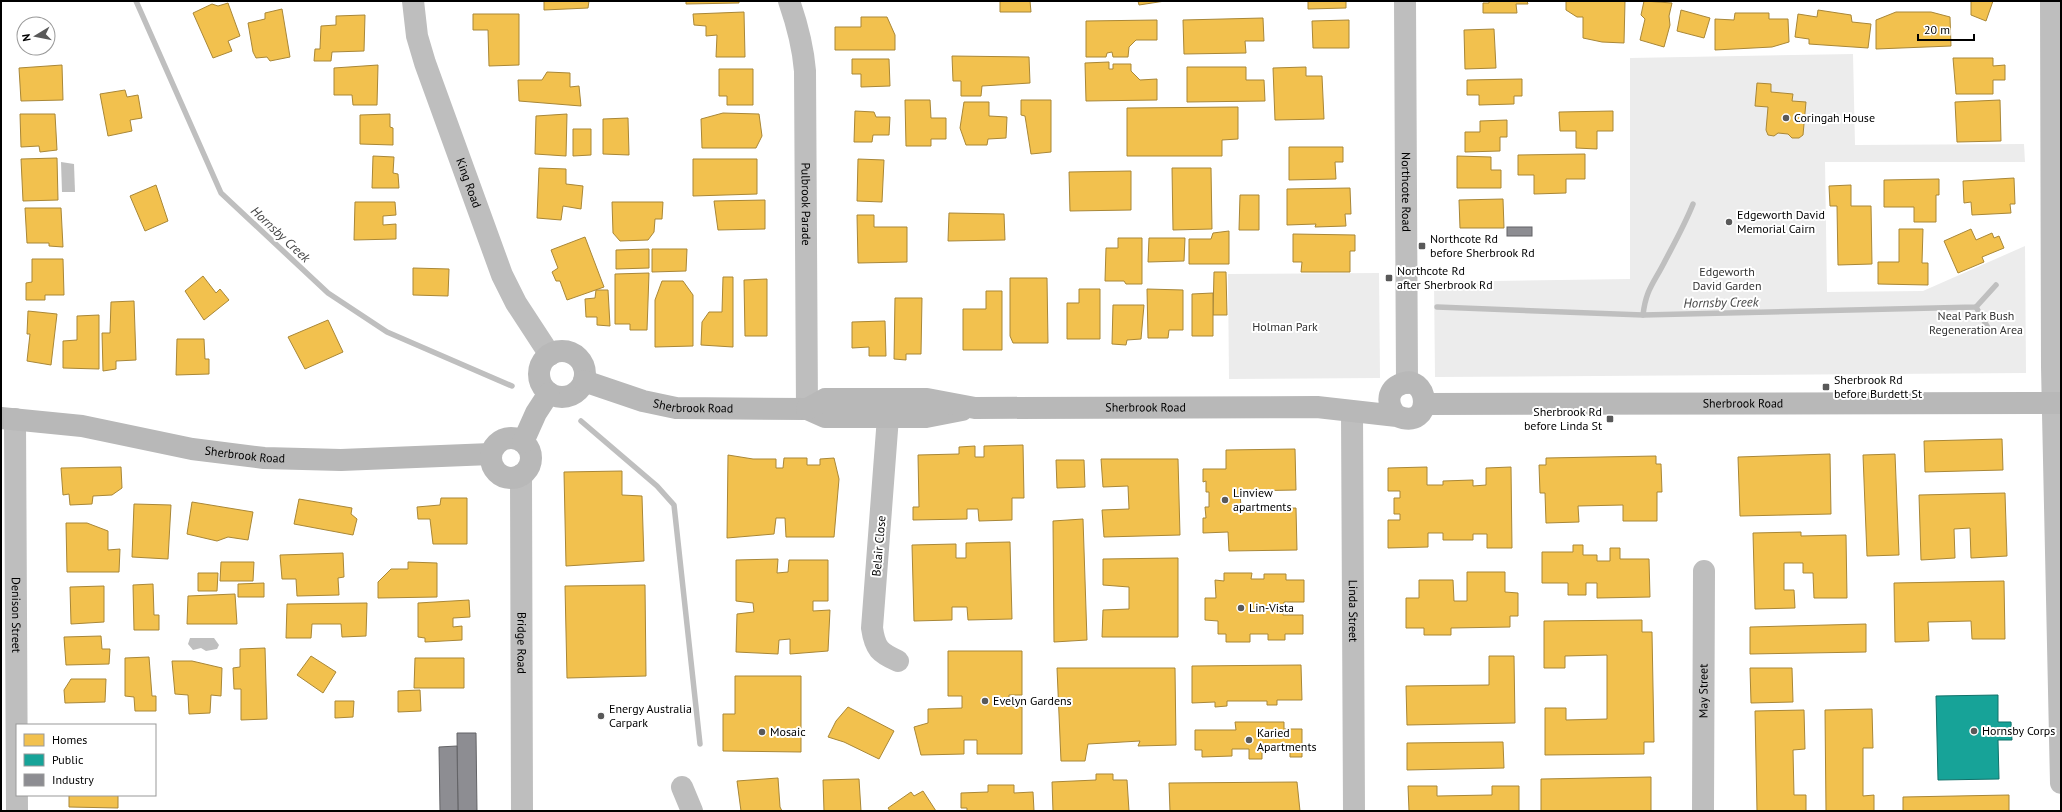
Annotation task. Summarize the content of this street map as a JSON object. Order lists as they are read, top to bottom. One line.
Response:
{"streets":{"main road":["Sherbrook Road"],"street":["King Road","Northcote Road","Pulbrook Parade","Belair Close","Linda Street","Denison Street","Bridge Road","May Street"]},"crossings":[["King Road","Sherbrook Road"],["Northcote Road","Sherbrook Road"],["Pulbrook Parade","Sherbrook Road"],["Sherbrook Road","Belair Close"],["Sherbrook Road","Linda Street"],["Sherbrook Road","Denison Street"],["Sherbrook Road","Bridge Road"]],"water":["Hornsby Creek"],"parks":["Edgeworth David Garden","Neal Park Bush Regeneration Area","Holman Park"],"places":{"other":["Coringah House","Edgeworth David Memorial Cairn","Linview apartments","Lin-Vista","Evelyn Gardens","Energy Australia Carpark","Hornsby Corps","Mosaic","Karied Apartments"],"transit":["Northcote Rd before Sherbrook Rd","Northcote Rd after Sherbrook Rd","Sherbrook Rd before Burdett St","Sherbrook Rd before Linda St"]},"legend":["Homes","Public","Industry"],"scale_bar":"20 m","north":"left"}
